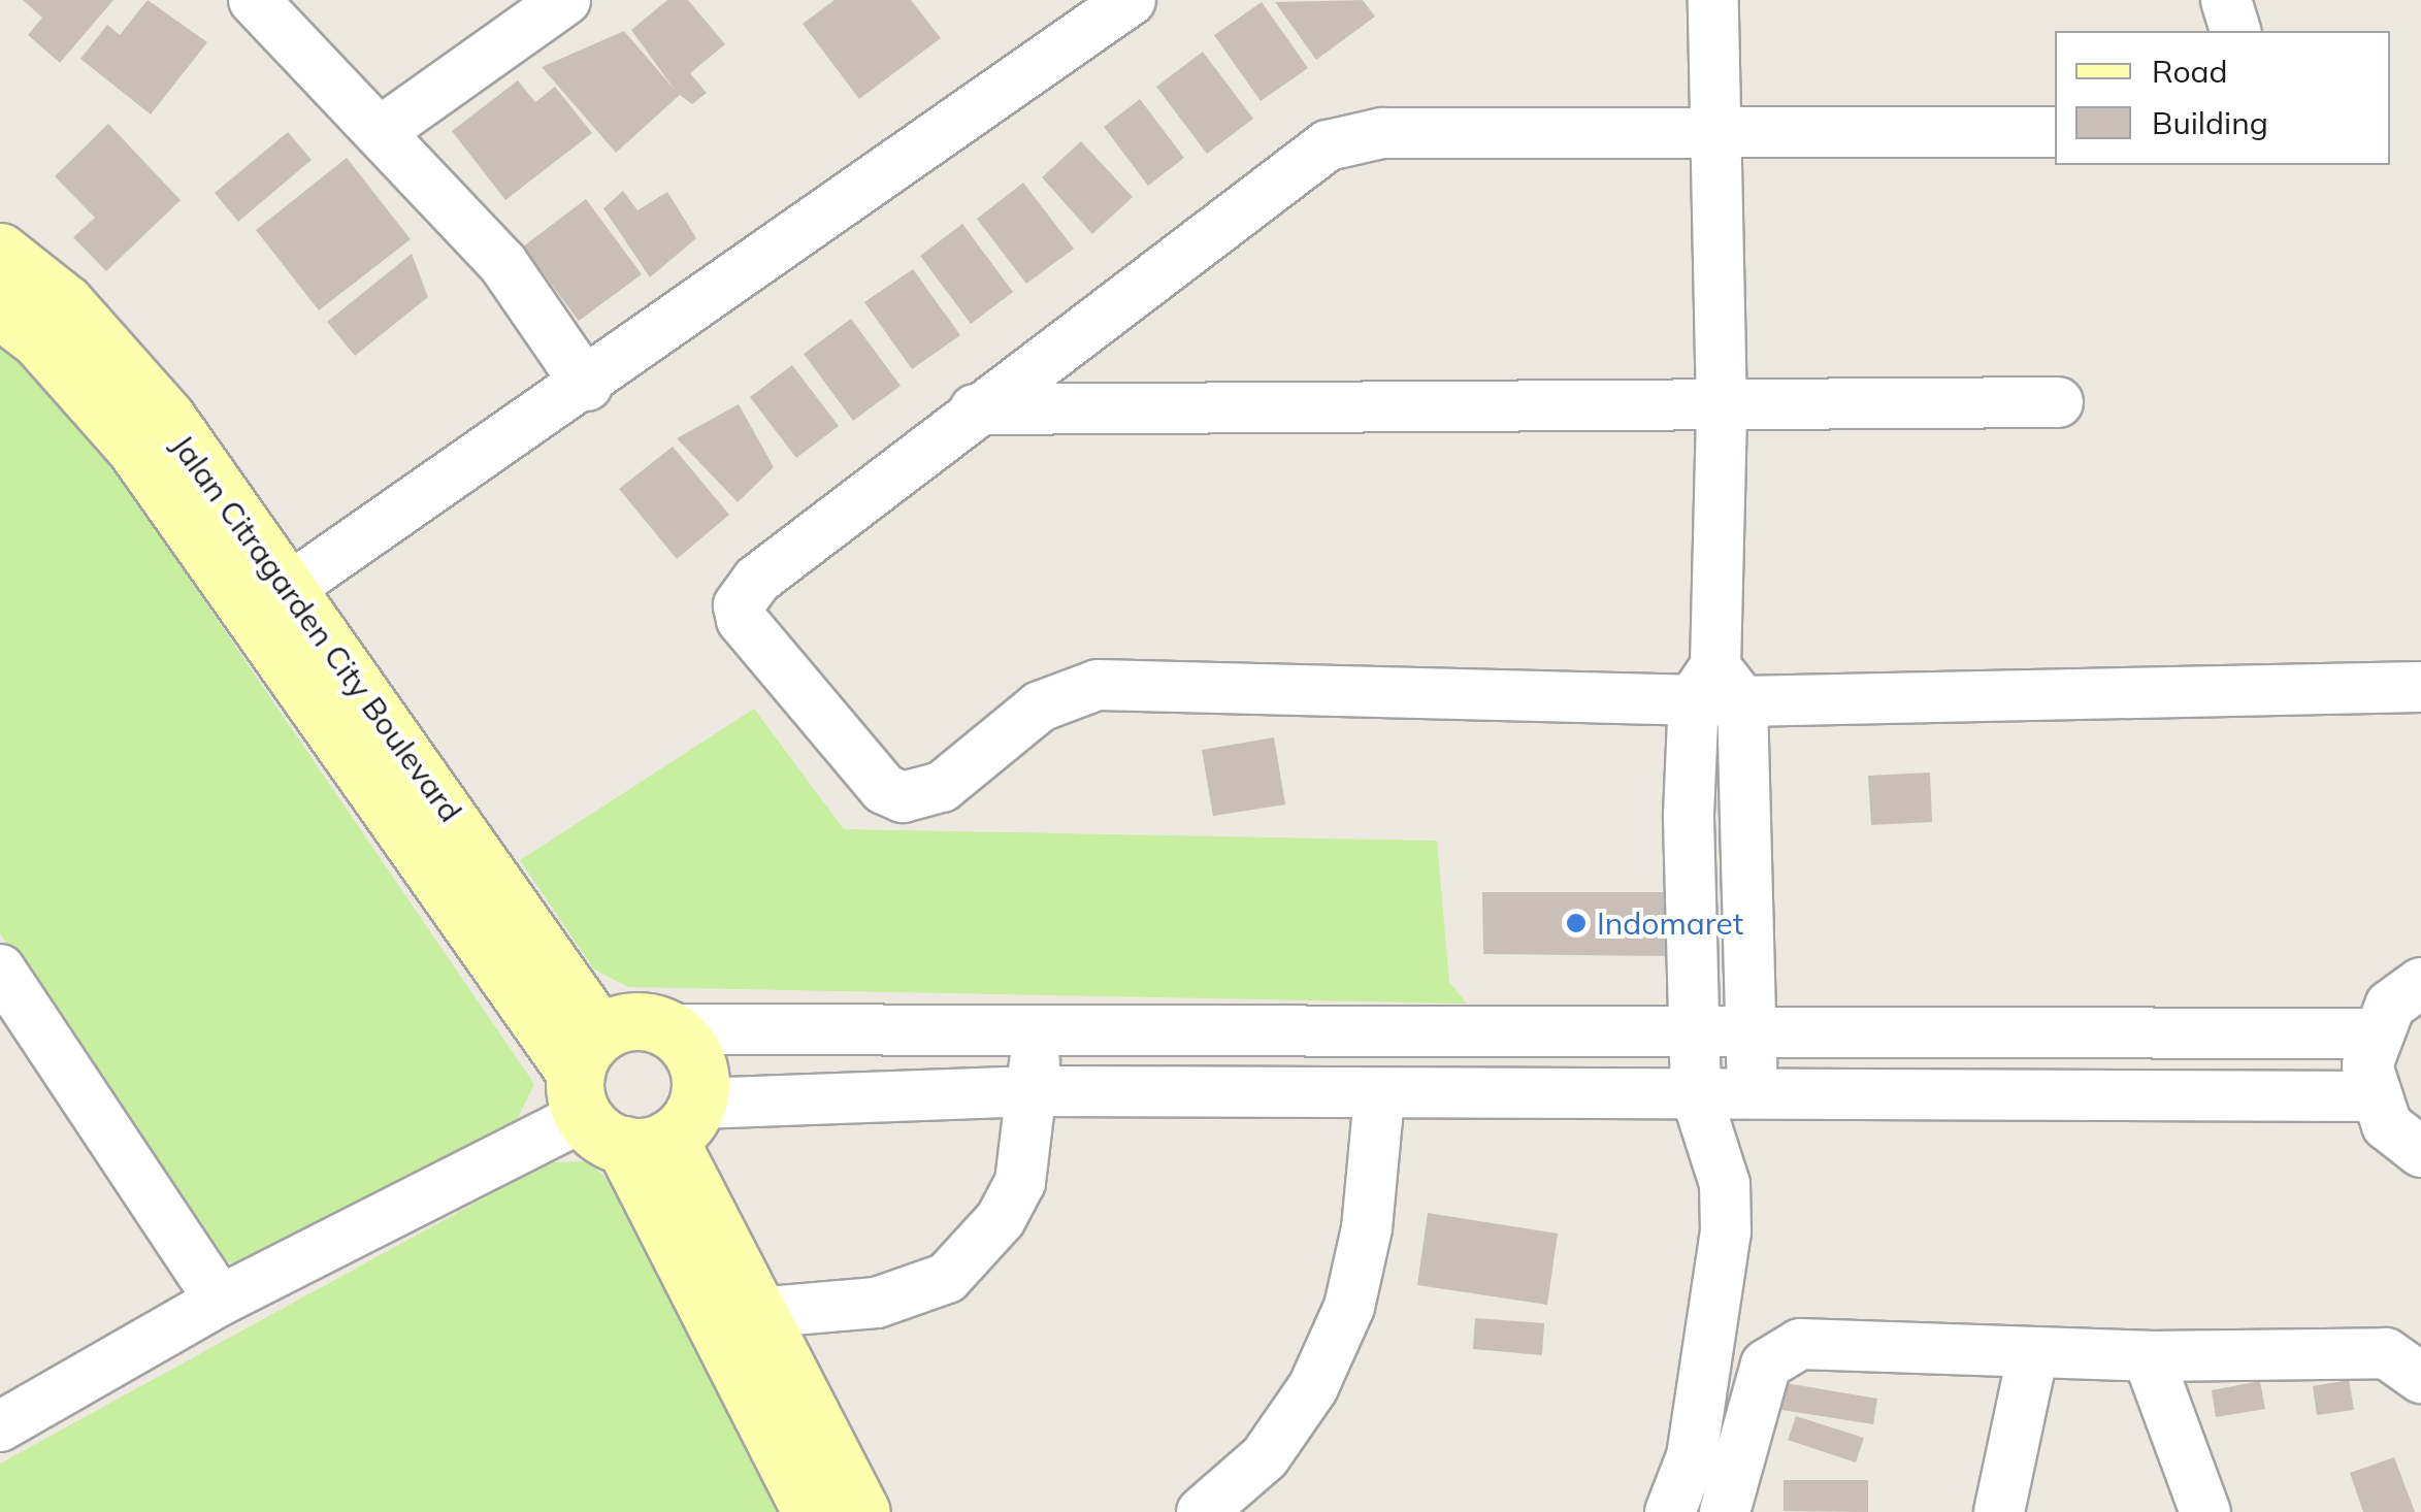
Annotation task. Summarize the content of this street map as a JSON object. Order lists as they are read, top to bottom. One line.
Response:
{"streets":{"main road":["Jalan Citragarden City Boulevard"]},"places":["Indomaret"],"legend":["Road","Building"]}
